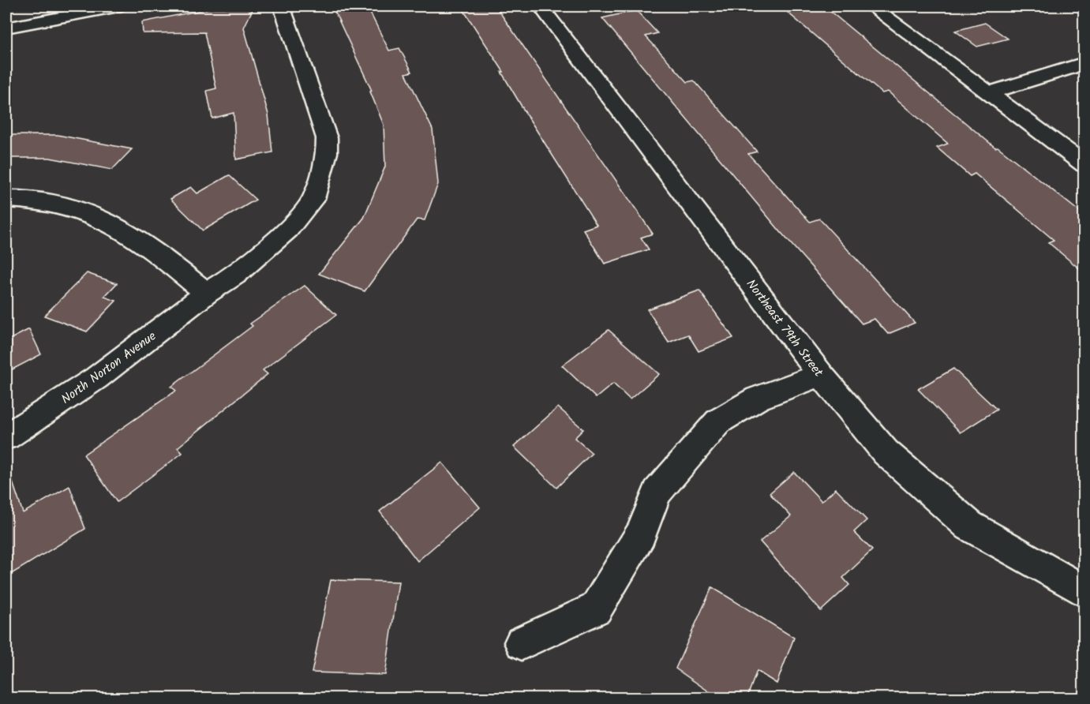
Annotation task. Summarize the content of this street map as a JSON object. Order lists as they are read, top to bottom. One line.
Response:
{"streets":{"street":["Northeast 79th Street","North Norton Avenue"]}}
